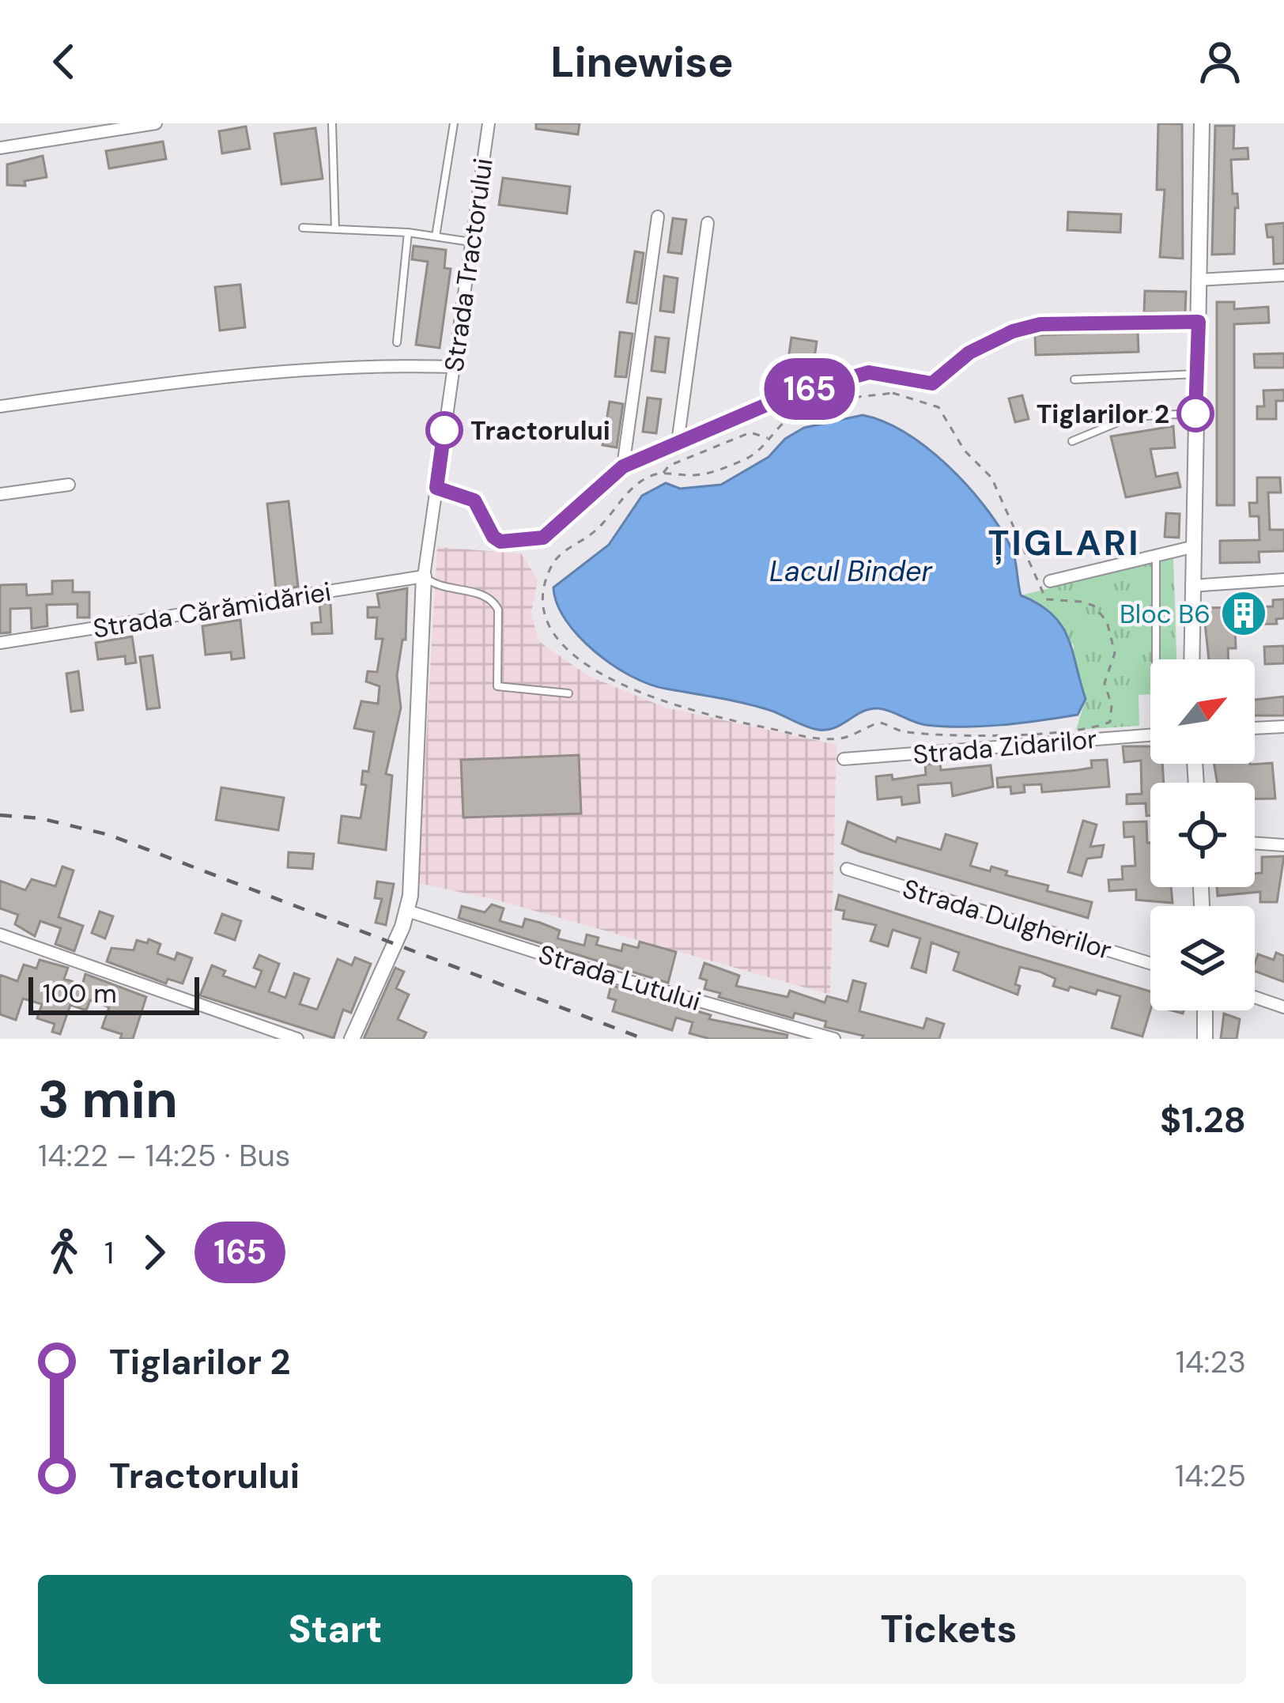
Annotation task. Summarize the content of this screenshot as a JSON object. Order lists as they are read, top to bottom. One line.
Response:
{"streets":{"street":["Strada Tractorului","Strada Cărămidăriei","Strada Zidarilor","Strada Dulgherilor","Strada Lutului"]},"crossings":[["Strada Tractorului","Strada Cărămidăriei"]],"districts":["ȚIGLARI"],"water":["Lacul Binder"],"places":{"other":["Tiglarilor 2","Tractorului"],"building":["Bloc B6"]},"lines":["bus line 165"],"scale_bar":"100 m","north":"top right","page":{"header":"Linewise","on_map":"165","scale":"100 m","heading":["3 min","14:22 – 14:25 · Bus","$1.28"],"legs":["1","165"],"list":[{"name":"Tiglarilor 2","value":"14:23"},{"name":"Tractorului","value":"14:25"}],"buttons":["Start","Tickets"]}}
